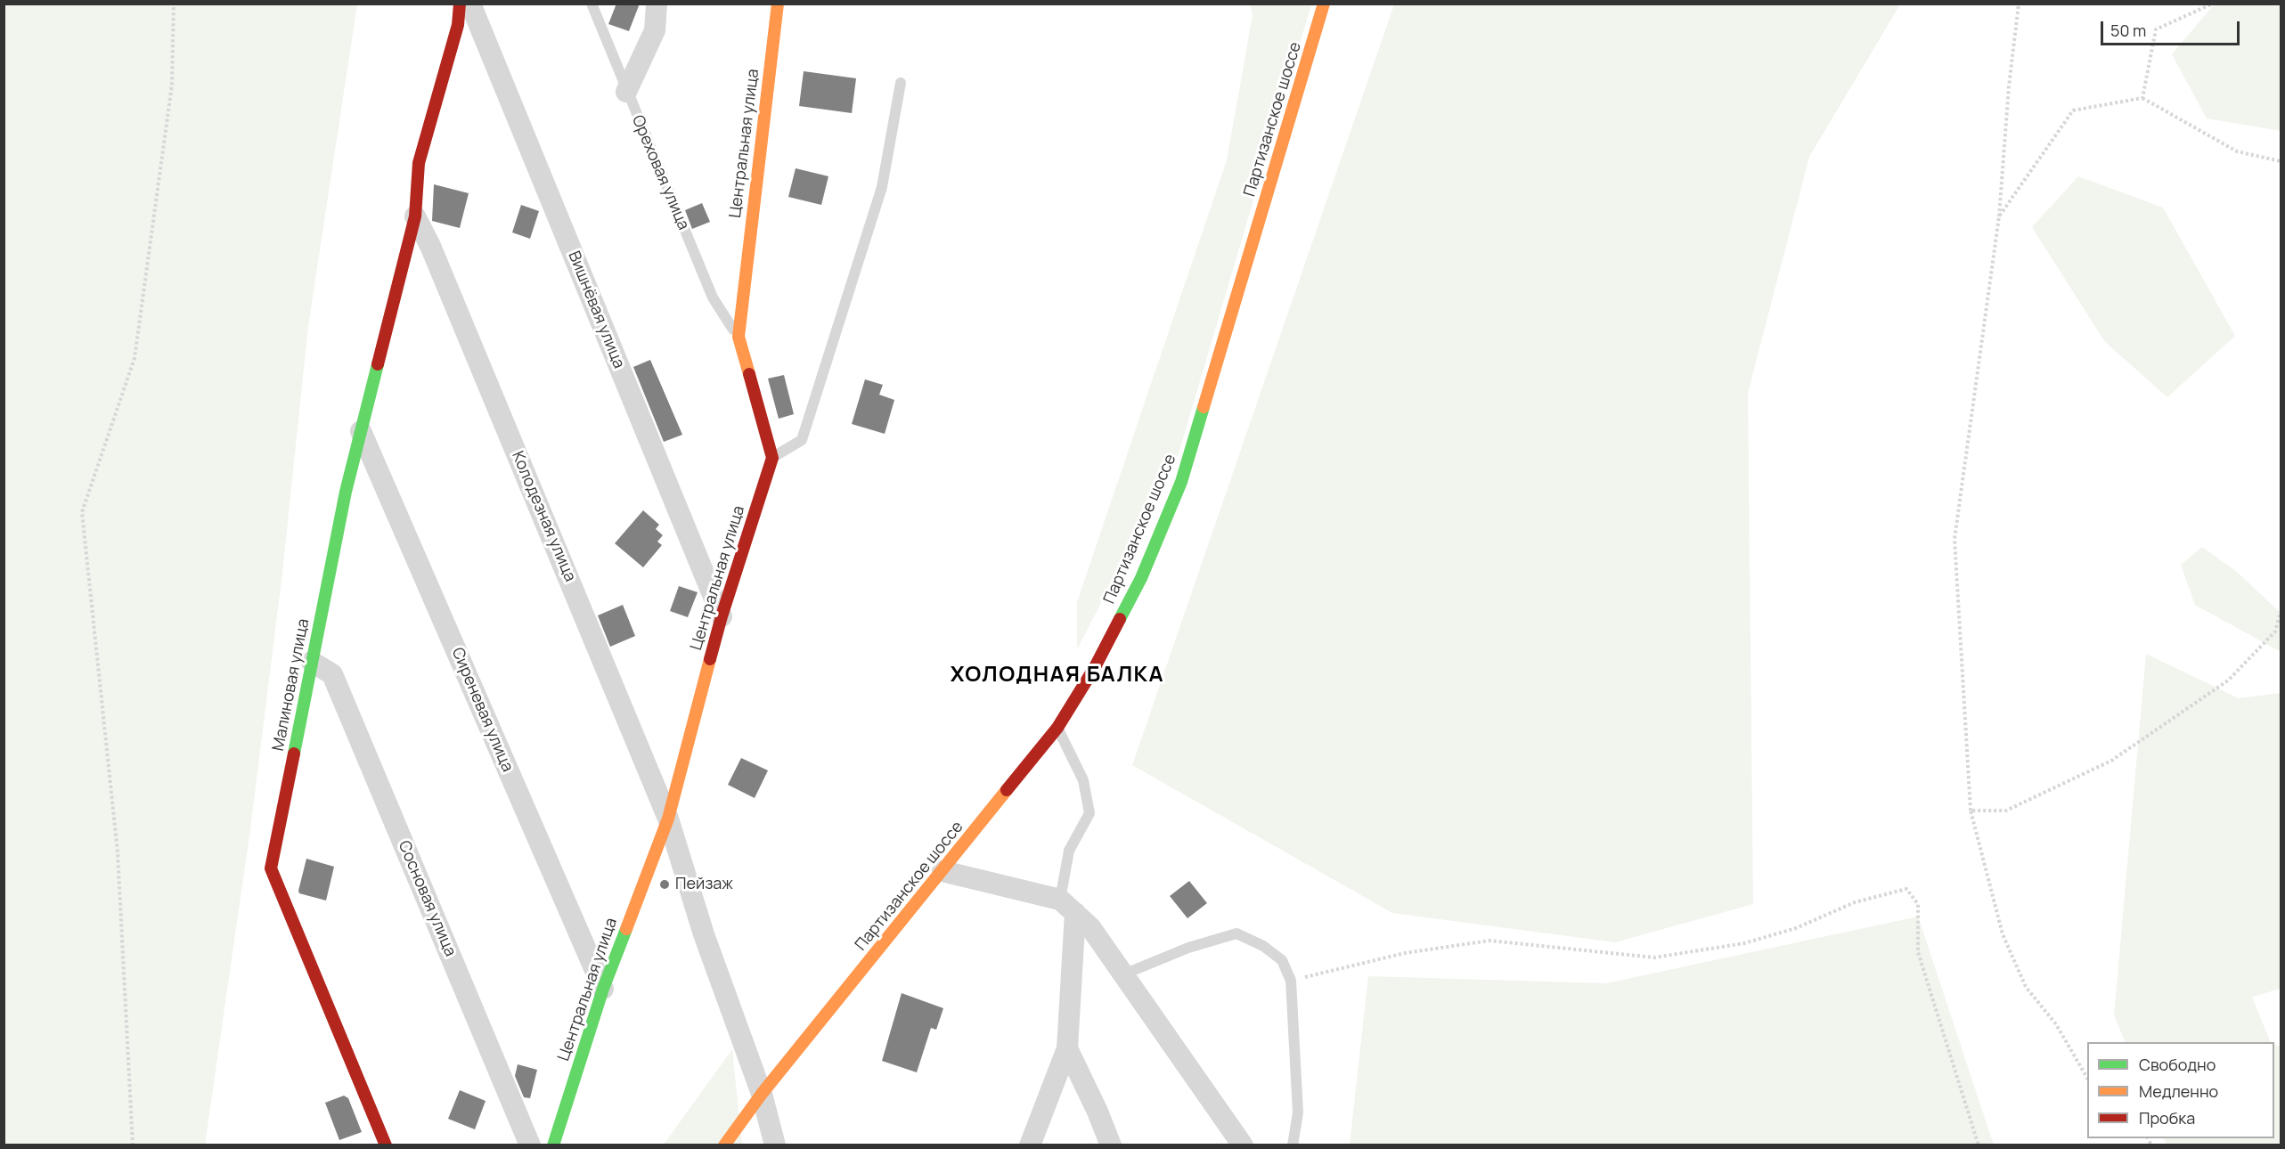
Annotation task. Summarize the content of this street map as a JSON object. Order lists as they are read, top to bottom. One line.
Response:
{"streets":{"street":["Партизанское шоссе","Центральная улица","Вишнёвая улица","Колодезная улица","Малиновая улица","Сиреневая улица","Сосновая улица"],"lane":["Ореховая улица"]},"crossings":[["Партизанское шоссе","Колодезная улица"],["Центральная улица","Ореховая улица"],["Центральная улица","Вишнёвая улица"],["Центральная улица","Колодезная улица"],["Центральная улица","Сиреневая улица"],["Колодезная улица","Малиновая улица"],["Малиновая улица","Сиреневая улица"],["Малиновая улица","Сосновая улица"]],"districts":["ХОЛОДНАЯ БАЛКА"],"places":["Пейзаж"],"legend":["Свободно","Медленно","Пробка"],"scale_bar":"50 m"}
